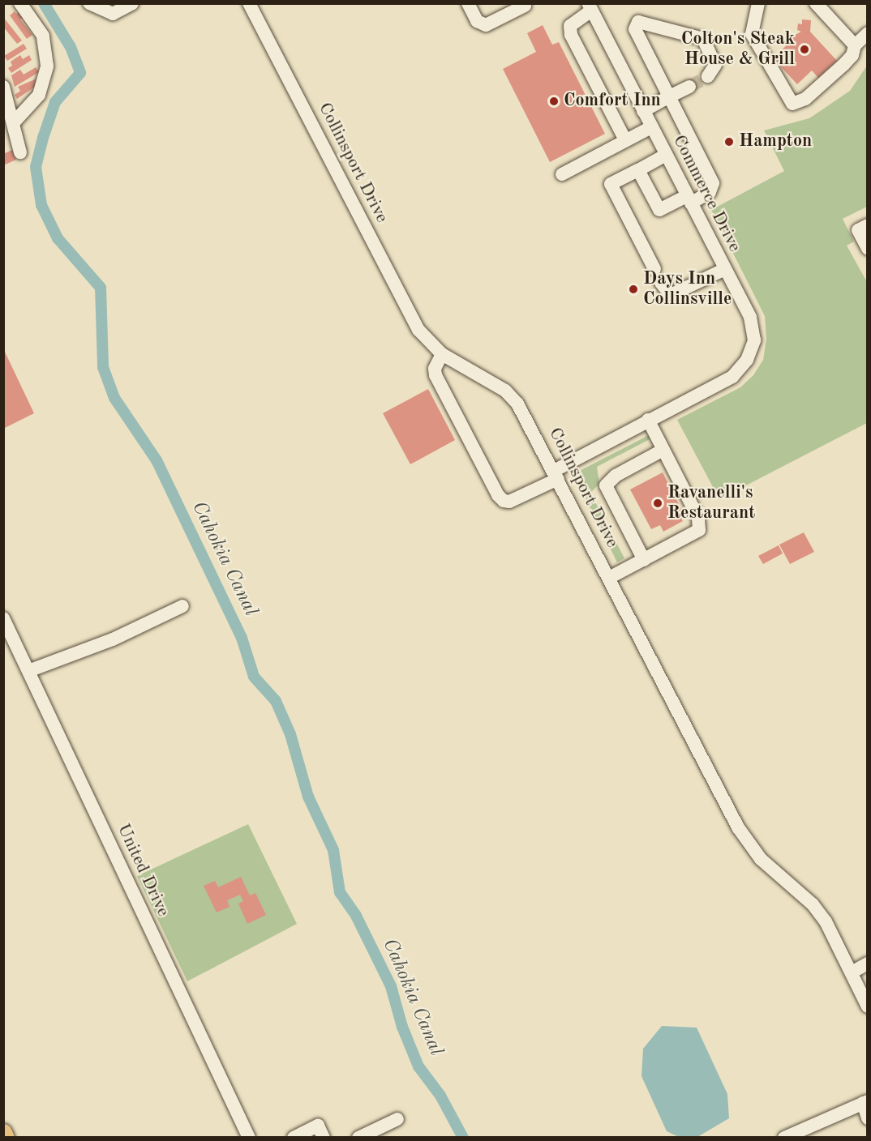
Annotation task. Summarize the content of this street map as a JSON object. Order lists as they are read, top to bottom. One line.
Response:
{"streets":{"street":["Collinsport Drive","Commerce Drive","United Drive"]},"crossings":[["Collinsport Drive","Commerce Drive"]],"water":["Cahokia Canal"],"places":["Colton's Steak House & Grill","Comfort Inn","Hampton","Days Inn Collinsville","Ravanelli's Restaurant"]}
